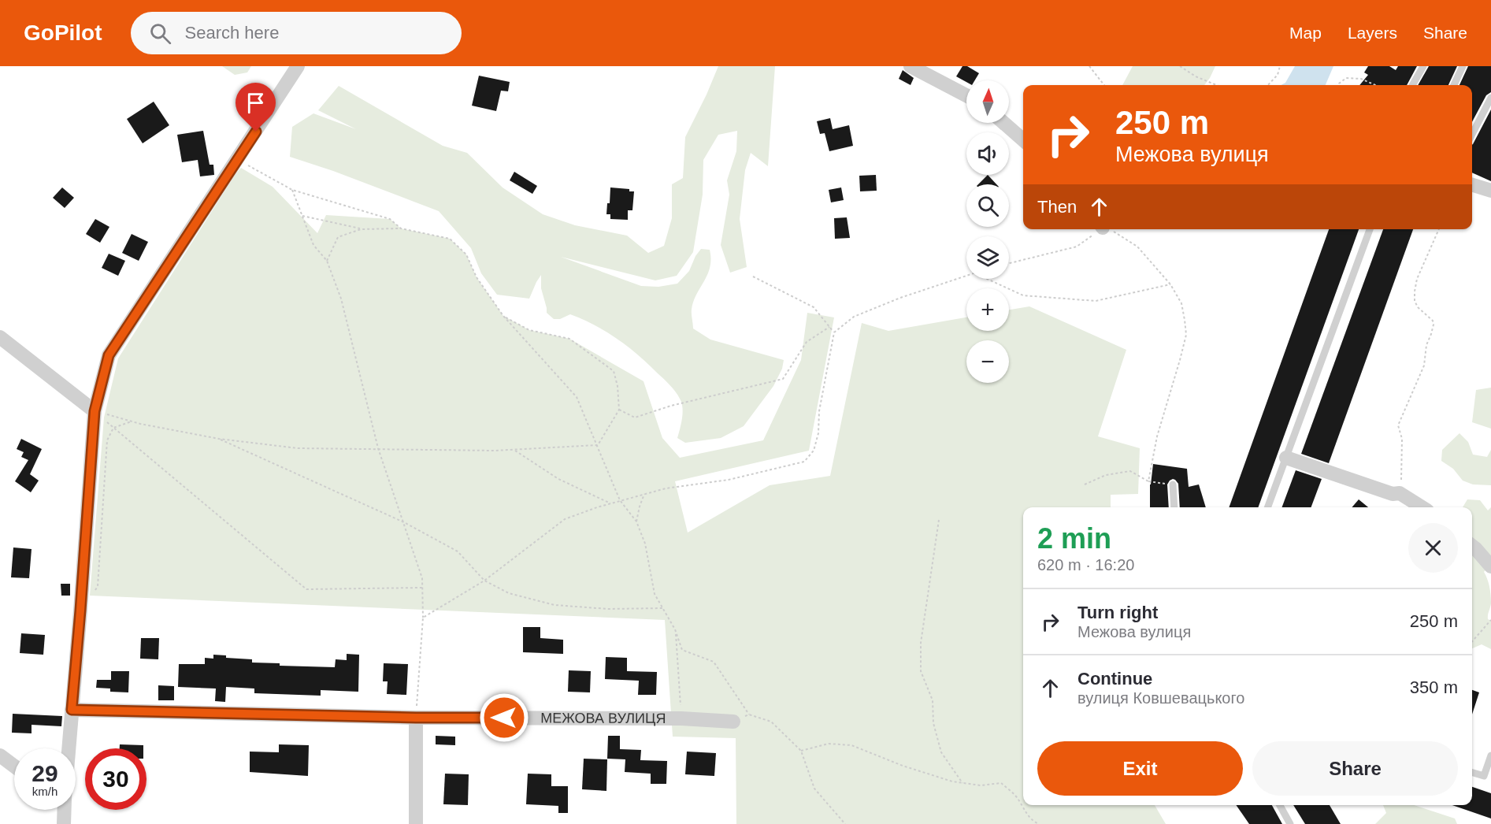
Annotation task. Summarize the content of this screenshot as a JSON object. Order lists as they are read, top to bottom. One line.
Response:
{"streets":{"street":["МЕЖОВА ВУЛИЦЯ"]},"north":"top","page":{"header":"GoPilot","search":"Search here","nav":["Map","Layers","Share"],"map_buttons":["+","−"],"turn":["250 m","Межова вулиця"],"then":"Then","heading":["2 min","620 m · 16:20"],"list":[{"name":"Turn right","note":"Межова вулиця","value":"250 m"},{"name":"Continue","note":"вулиця Ковшевацького","value":"350 m"}],"buttons":["Exit","Share"],"speed":"29 km/h","limit":"30"}}
